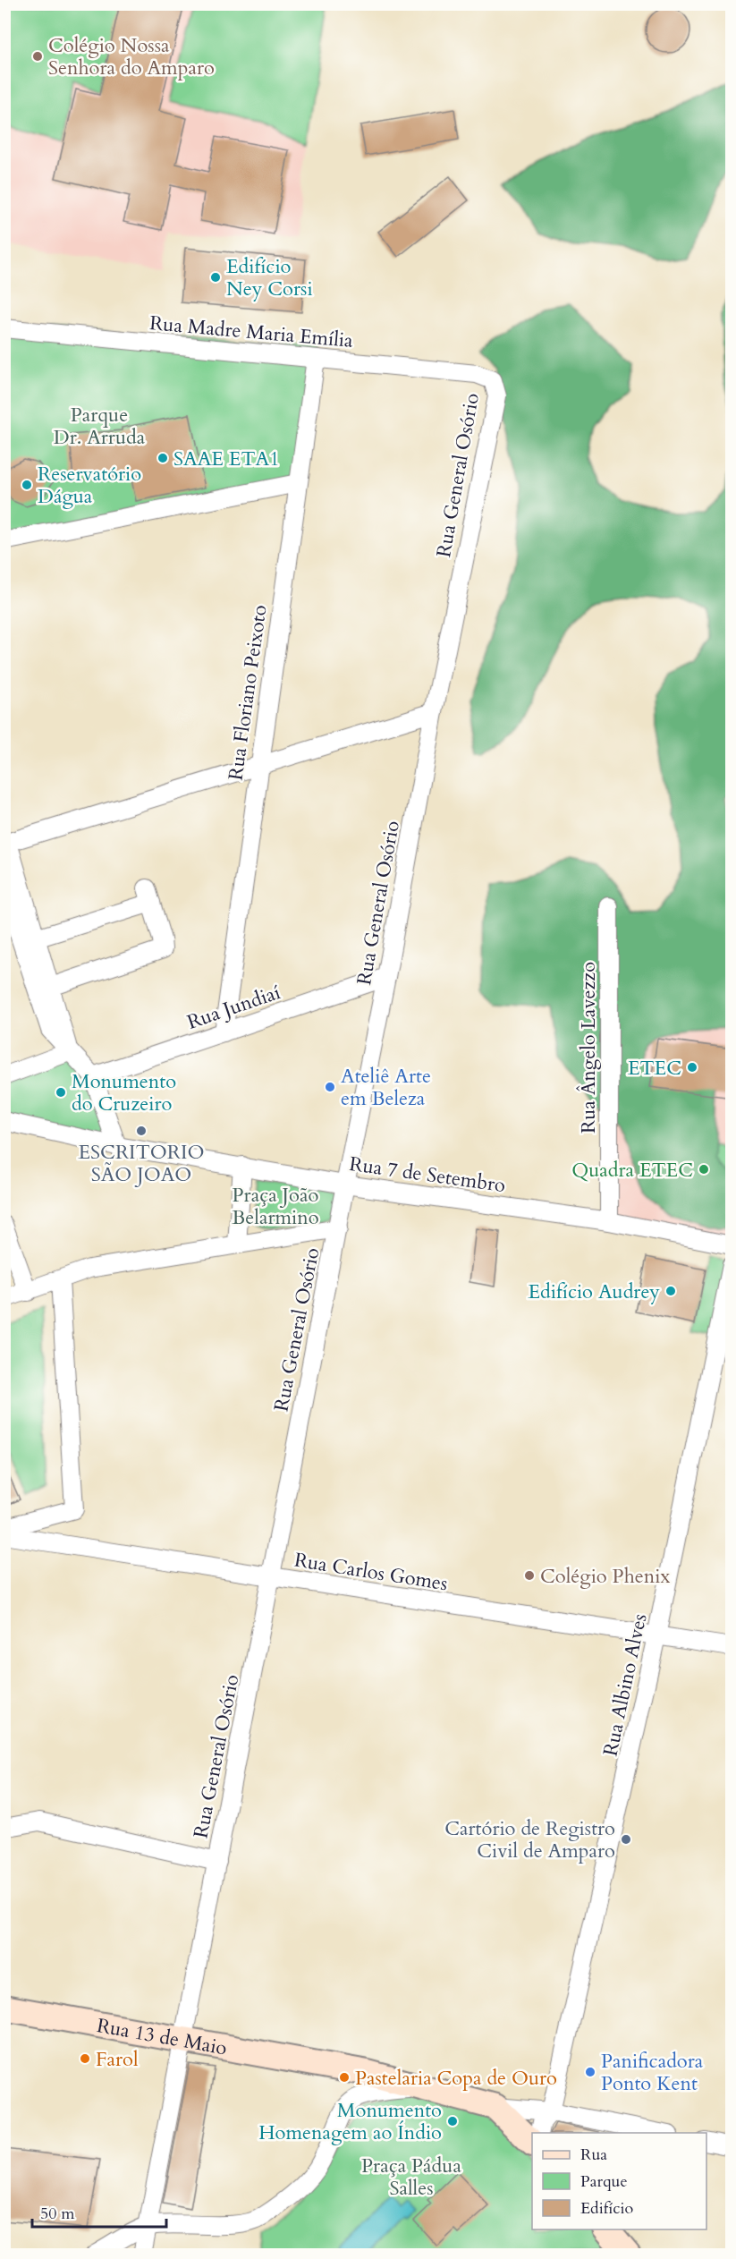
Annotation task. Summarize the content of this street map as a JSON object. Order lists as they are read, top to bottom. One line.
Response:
{"streets":{"street":["Rua Madre Maria Emília","Rua General Osório","Rua Floriano Peixoto","Rua Jundiaí","Rua Ângelo Lavezzo","Rua 7 de Setembro","Rua Carlos Gomes","Rua Albino Alves","Rua 13 de Maio"]},"crossings":[["Rua Madre Maria Emília","Rua General Osório"],["Rua Madre Maria Emília","Rua Floriano Peixoto"],["Rua General Osório","Rua Jundiaí"],["Rua General Osório","Rua 7 de Setembro"],["Rua General Osório","Rua Carlos Gomes"],["Rua General Osório","Rua 13 de Maio"],["Rua Floriano Peixoto","Rua Jundiaí"],["Rua Ângelo Lavezzo","Rua 7 de Setembro"],["Rua Carlos Gomes","Rua Albino Alves"]],"parks":["Parque Dr. Arruda","Praça João Belarmino","Praça Pádua Salles"],"places":["Colégio Nossa Senhora do Amparo","Edifício Ney Corsi","SAAE ETA1","Reservatório Dágua","ETEC","Ateliê Arte em Beleza","Monumento do Cruzeiro","ESCRITORIO SÃO JOAO","Quadra ETEC","Edifício Audrey","Colégio Phenix","Cartório de Registro Civil de Amparo","Farol","Panificadora Ponto Kent","Pastelaria Copa de Ouro","Monumento Homenagem ao Índio"],"legend":["Rua","Parque","Edifício"],"scale_bar":"50 m"}
